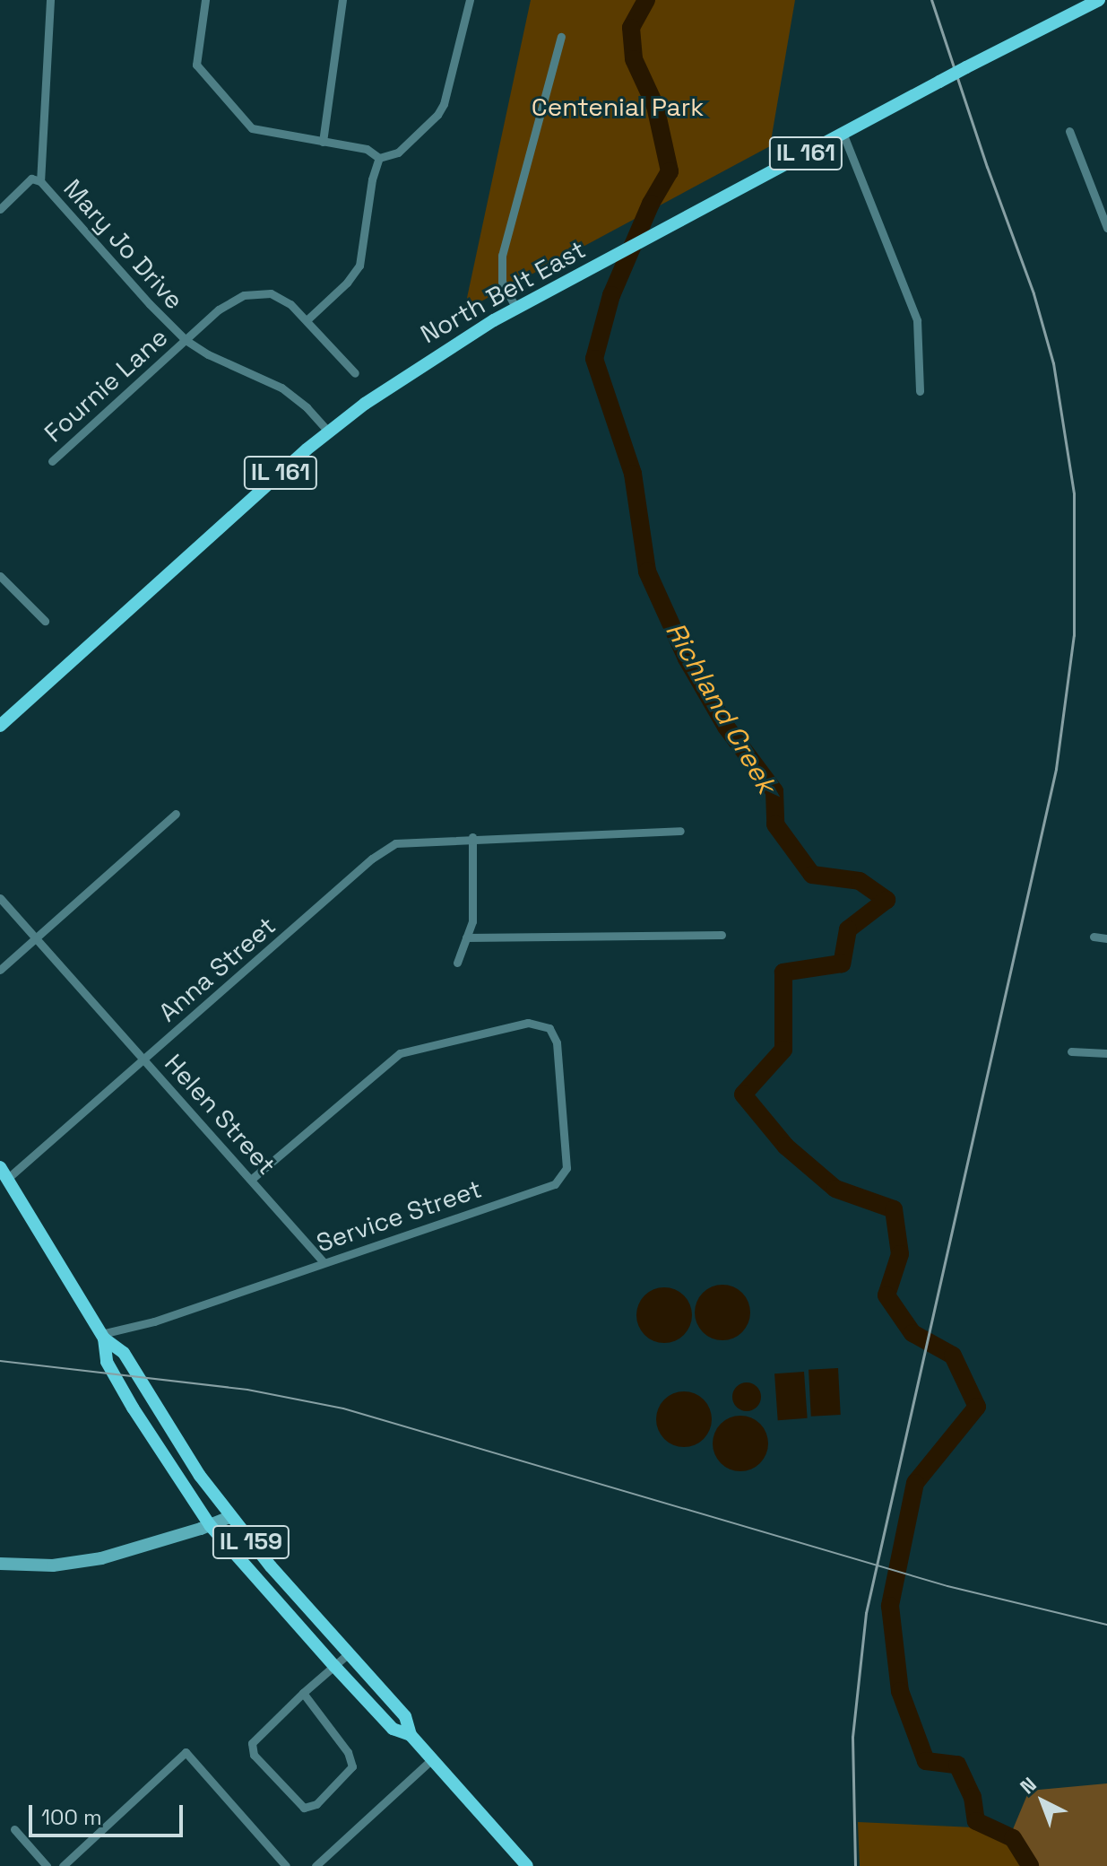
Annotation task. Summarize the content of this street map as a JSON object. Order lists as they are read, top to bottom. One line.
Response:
{"streets":{"main road":["IL 161","North Belt East","IL 159"],"street":["Mary Jo Drive","Fournie Lane","Anna Street","Helen Street","Service Street"]},"crossings":[["Mary Jo Drive","North Belt East"],["Mary Jo Drive","Fournie Lane"],["Anna Street","Helen Street"],["Anna Street","IL 159"],["Helen Street","Service Street"],["Service Street","IL 159"]],"water":["Richland Creek"],"parks":["Centenial Park"],"scale_bar":"100 m","north":"top left"}
